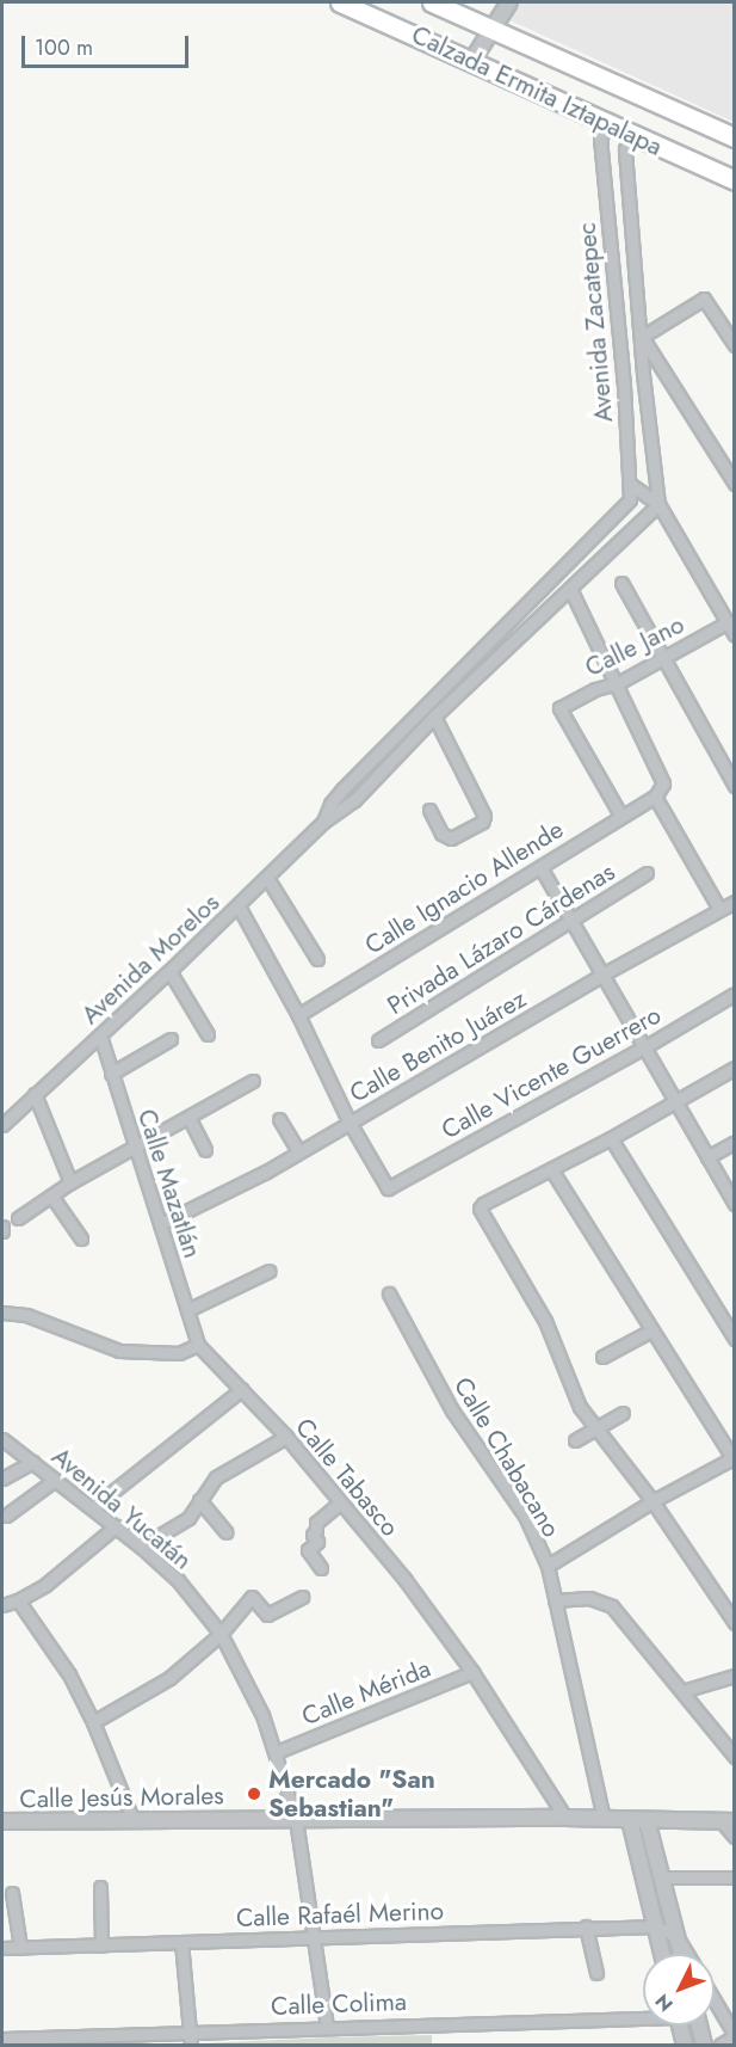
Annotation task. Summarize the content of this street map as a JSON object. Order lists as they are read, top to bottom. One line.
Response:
{"streets":{"main road":["Calzada Ermita Iztapalapa"],"street":["Avenida Zacatepec","Calle Jano","Calle Ignacio Allende","Privada Lázaro Cárdenas","Avenida Morelos","Calle Benito Juárez","Calle Vicente Guerrero","Calle Mazatlán","Calle Chabacano","Calle Tabasco","Avenida Yucatán","Calle Mérida","Calle Jesús Morales","Calle Rafaél Merino","Calle Colima"]},"crossings":[["Calzada Ermita Iztapalapa","Avenida Zacatepec"],["Avenida Zacatepec","Calle Jano"],["Avenida Zacatepec","Avenida Morelos"],["Calle Jano","Calle Ignacio Allende"],["Avenida Morelos","Calle Mazatlán"],["Calle Benito Juárez","Calle Vicente Guerrero"],["Calle Benito Juárez","Calle Mazatlán"],["Calle Mazatlán","Calle Tabasco"],["Calle Chabacano","Calle Jesús Morales"],["Calle Tabasco","Calle Mérida"],["Calle Tabasco","Calle Jesús Morales"],["Avenida Yucatán","Calle Mérida"],["Avenida Yucatán","Calle Jesús Morales"],["Avenida Yucatán","Calle Rafaél Merino"],["Avenida Yucatán","Calle Colima"]],"places":["Mercado \"San Sebastian\""],"scale_bar":"100 m","north":"bottom left"}
